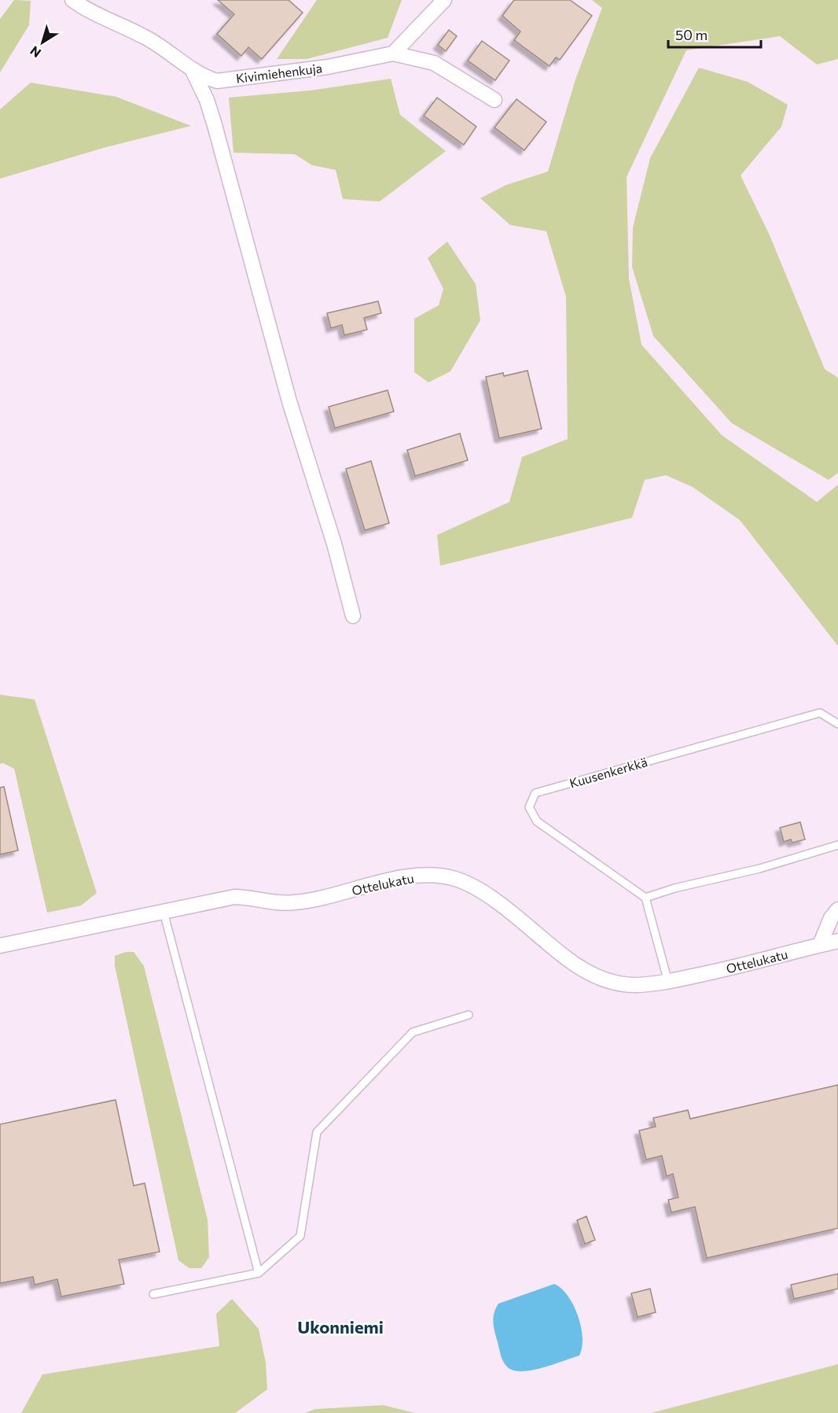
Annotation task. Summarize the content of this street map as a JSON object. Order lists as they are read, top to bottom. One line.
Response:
{"streets":{"street":["Kivimiehenkuja","Ottelukatu"],"lane":["Kuusenkerkkä"]},"districts":["Ukonniemi"],"scale_bar":"50 m","north":"bottom left"}
